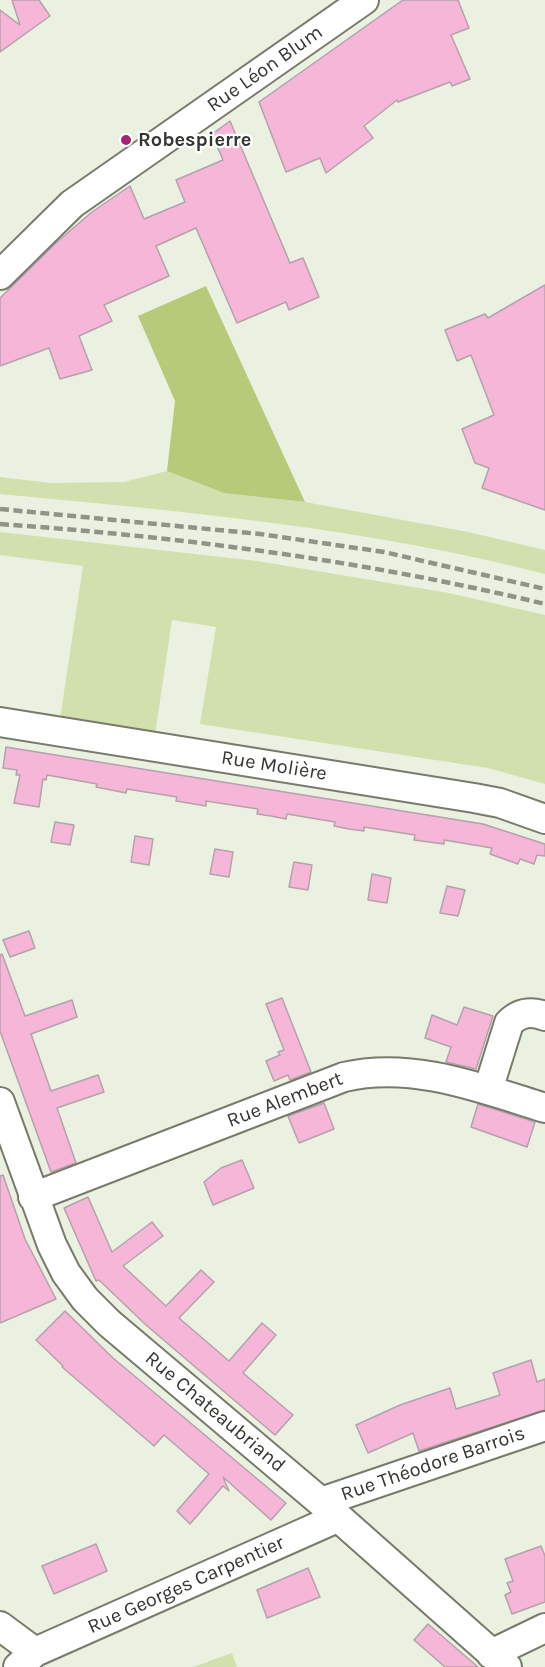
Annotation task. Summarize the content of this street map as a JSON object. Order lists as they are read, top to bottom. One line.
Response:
{"streets":{"street":["Rue Léon Blum","Rue Molière","Rue Alembert","Rue Chateaubriand","Rue Théodore Barrois","Rue Georges Carpentier"]},"crossings":[["Rue Alembert","Rue Chateaubriand"],["Rue Chateaubriand","Rue Théodore Barrois"],["Rue Chateaubriand","Rue Georges Carpentier"],["Rue Théodore Barrois","Rue Georges Carpentier"]],"places":["Robespierre"]}
